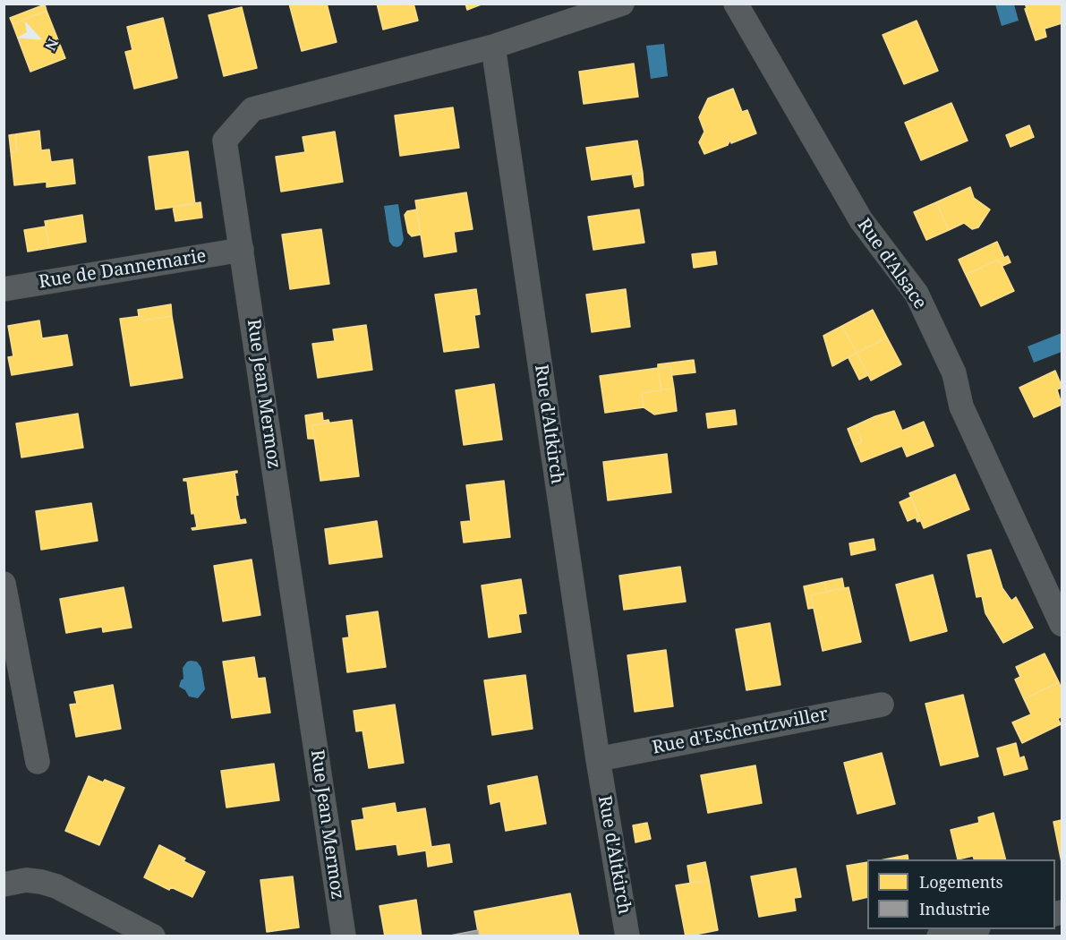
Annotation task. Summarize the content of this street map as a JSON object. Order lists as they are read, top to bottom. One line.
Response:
{"streets":{"street":["Rue d'Alsace","Rue de Dannemarie","Rue Jean Mermoz","Rue d'Altkirch","Rue d'Eschentzwiller"]},"crossings":[["Rue de Dannemarie","Rue Jean Mermoz"],["Rue Jean Mermoz","Rue d'Altkirch"],["Rue d'Altkirch","Rue d'Eschentzwiller"]],"legend":["Logements","Industrie"],"north":"bottom right"}
